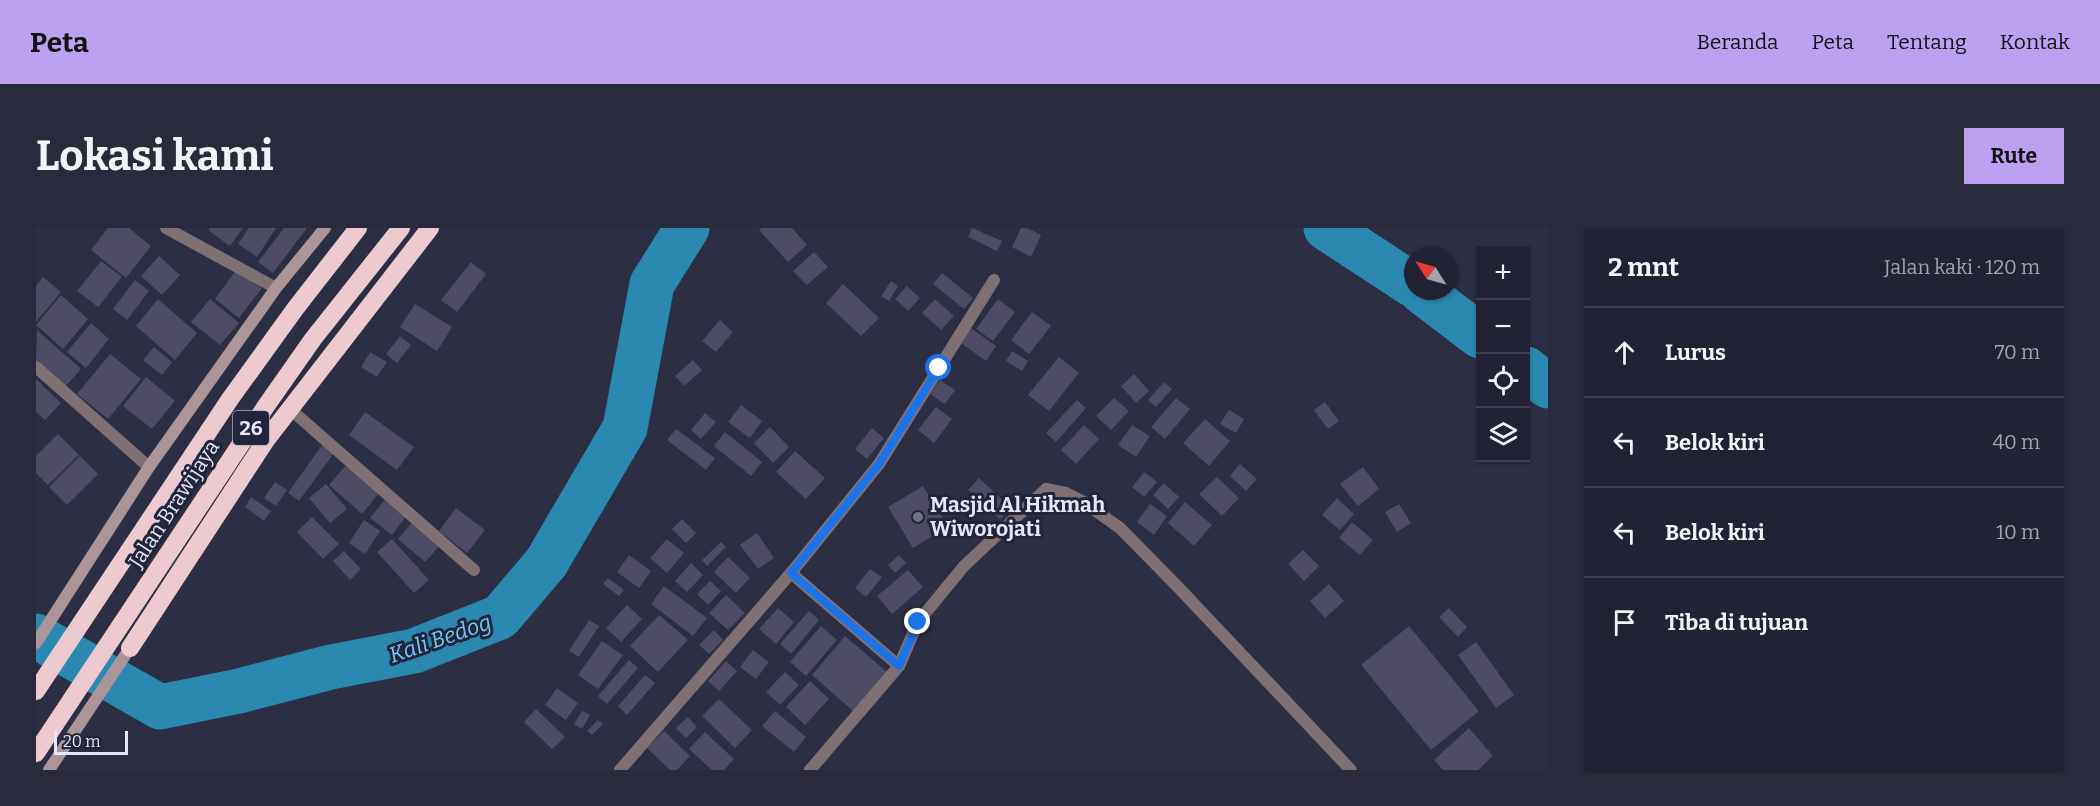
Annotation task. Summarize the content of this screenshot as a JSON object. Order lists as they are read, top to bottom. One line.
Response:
{"streets":{"highway":["26","Jalan Brawijaya"]},"water":["Kali Bedog"],"places":["Masjid Al Hikmah Wiworojati"],"scale_bar":"20 m","north":"top left","page":{"header":"Peta","nav":["Beranda","Peta","Tentang","Kontak"],"buttons":"Rute","title":"Lokasi kami","heading":["2 mnt","Jalan kaki · 120 m"],"map_buttons":["+","−"],"list":[["Lurus","70 m"],["Belok kiri","40 m"],["Belok kiri","10 m"],"Tiba di tujuan"],"scale":"20 m"}}
